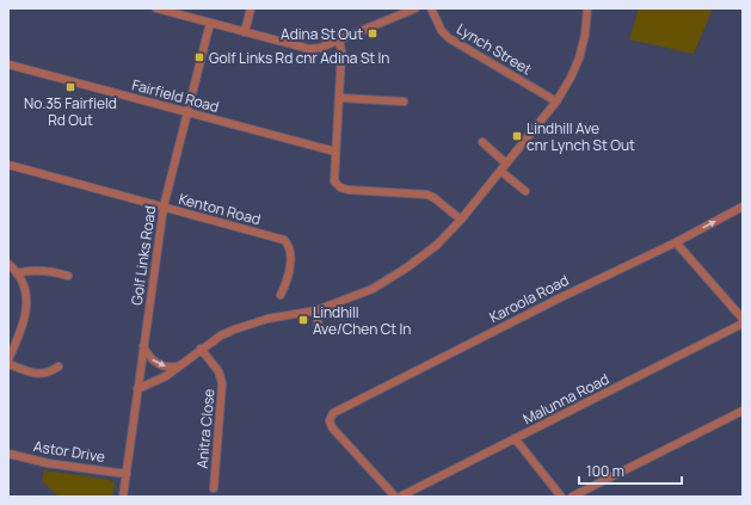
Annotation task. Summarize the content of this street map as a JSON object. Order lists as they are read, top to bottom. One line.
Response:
{"streets":{"street":["Lynch Street","Fairfield Road","Kenton Road","Golf Links Road","Karoola Road","Malunna Road","Anitra Close","Astor Drive"]},"crossings":[["Fairfield Road","Golf Links Road"],["Kenton Road","Golf Links Road"],["Golf Links Road","Astor Drive"]],"places":{"transit":["Adina St Out","Golf Links Rd cnr Adina St In","No.35 Fairfield Rd Out","Lindhill Ave cnr Lynch St Out","Lindhill Ave/Chen Ct In"]},"scale_bar":"100 m"}
